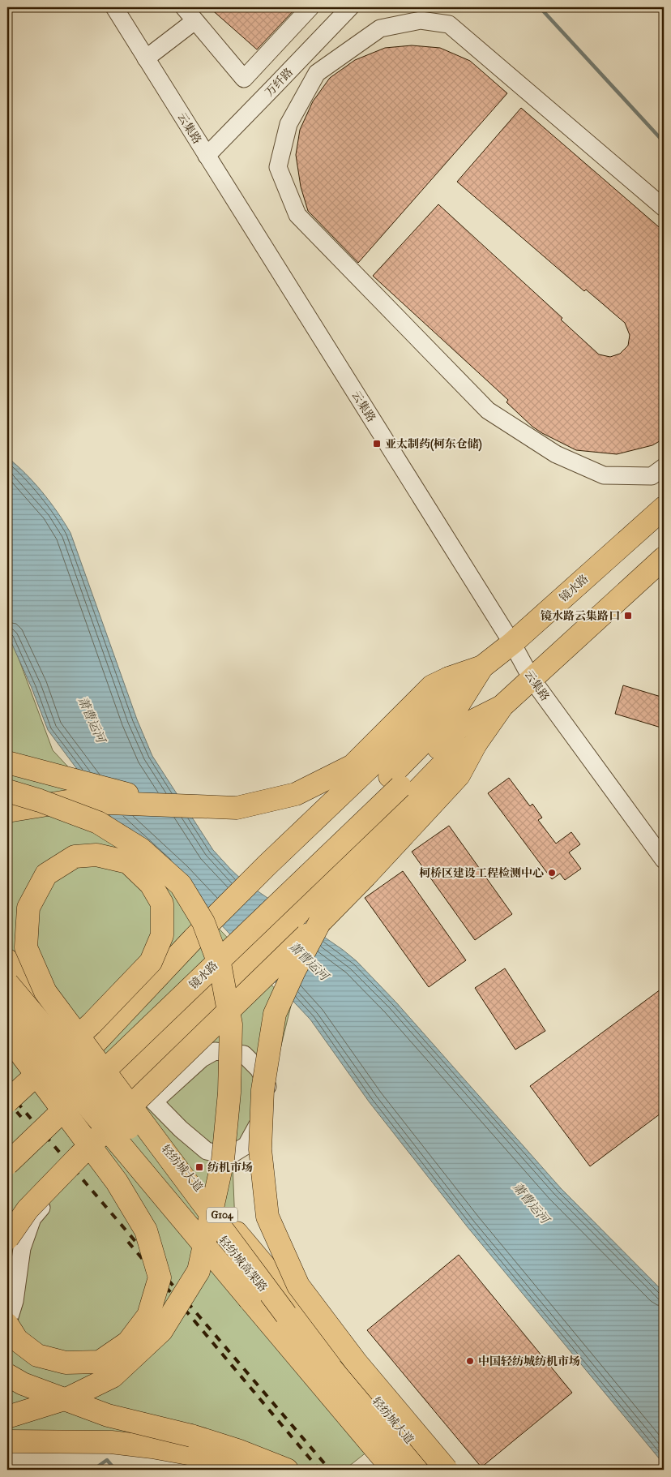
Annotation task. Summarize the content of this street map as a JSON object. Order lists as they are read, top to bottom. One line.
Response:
{"streets":{"main road":["镜水路","轻纺城大道","G104","轻纺城高架路"],"street":["万纤路","云集路"]},"crossings":[["万纤路","云集路"],["云集路","镜水路"]],"water":["萧曹运河"],"places":{"transit":["亚太制药(柯东仓储)","镜水路云集路口","纺机市场"],"other":["柯桥区建设工程检测中心","中国轻纺城纺机市场"]}}
